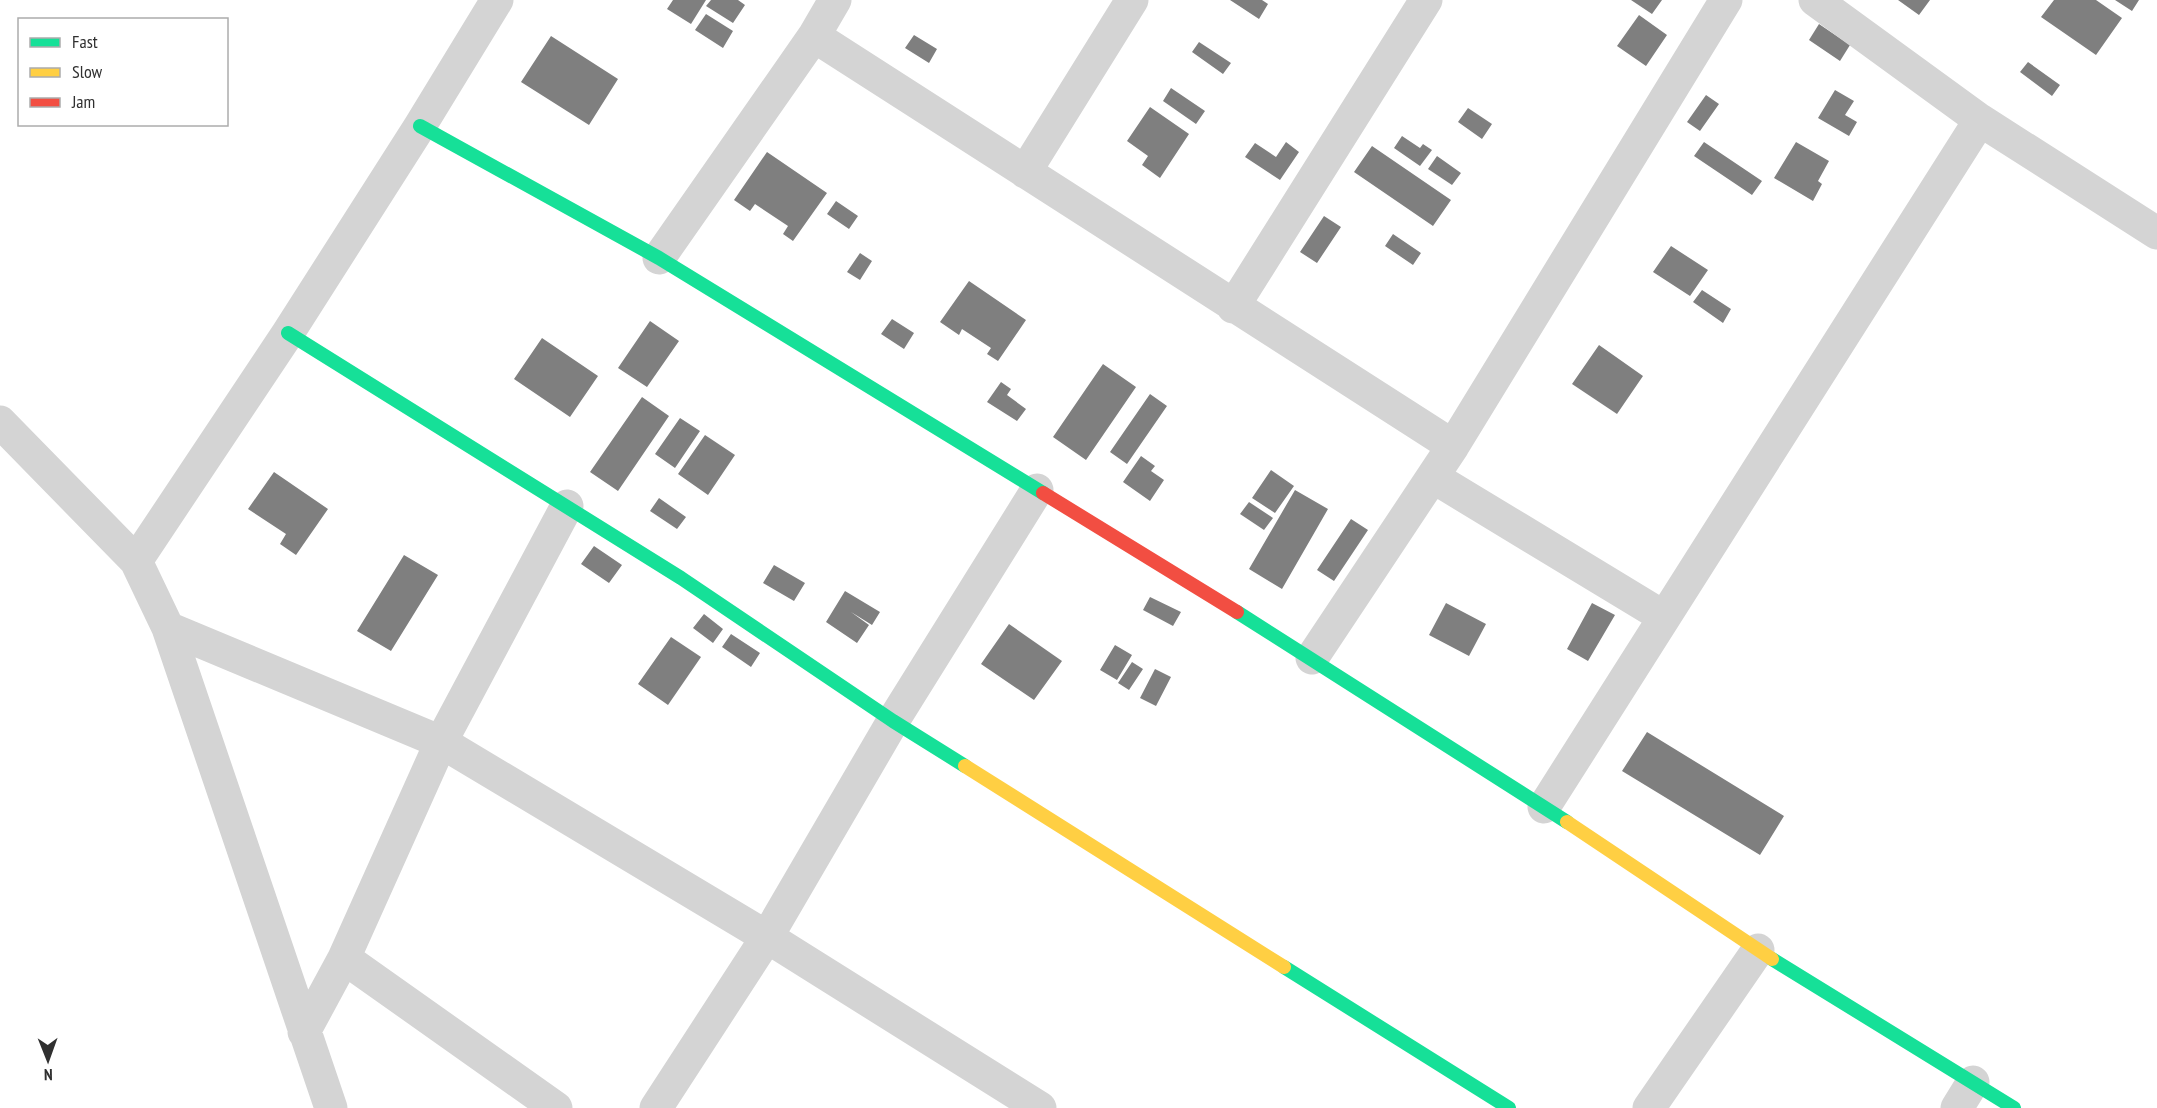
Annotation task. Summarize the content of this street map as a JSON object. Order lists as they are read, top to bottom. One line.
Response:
{"legend":["Fast","Slow","Jam"],"north":"bottom"}
